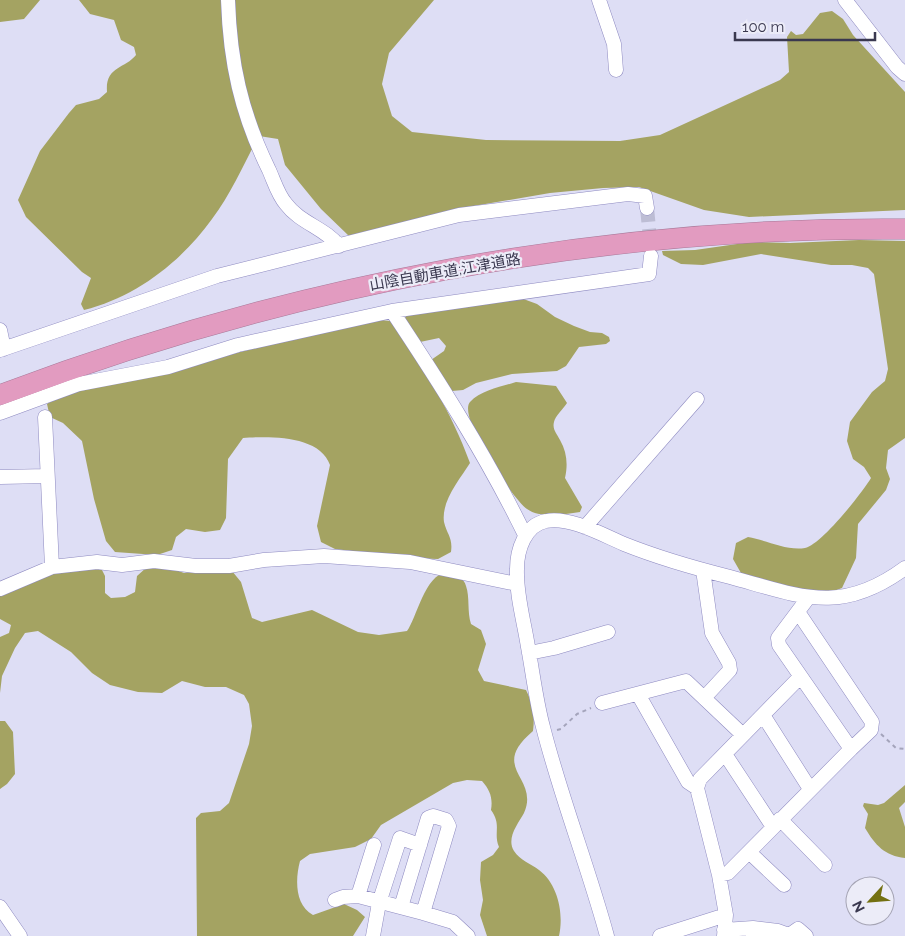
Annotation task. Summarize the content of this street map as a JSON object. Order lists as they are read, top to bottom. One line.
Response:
{"streets":{"highway":["山陰自動車道;江津道路"]},"scale_bar":"100 m","north":"bottom left"}
